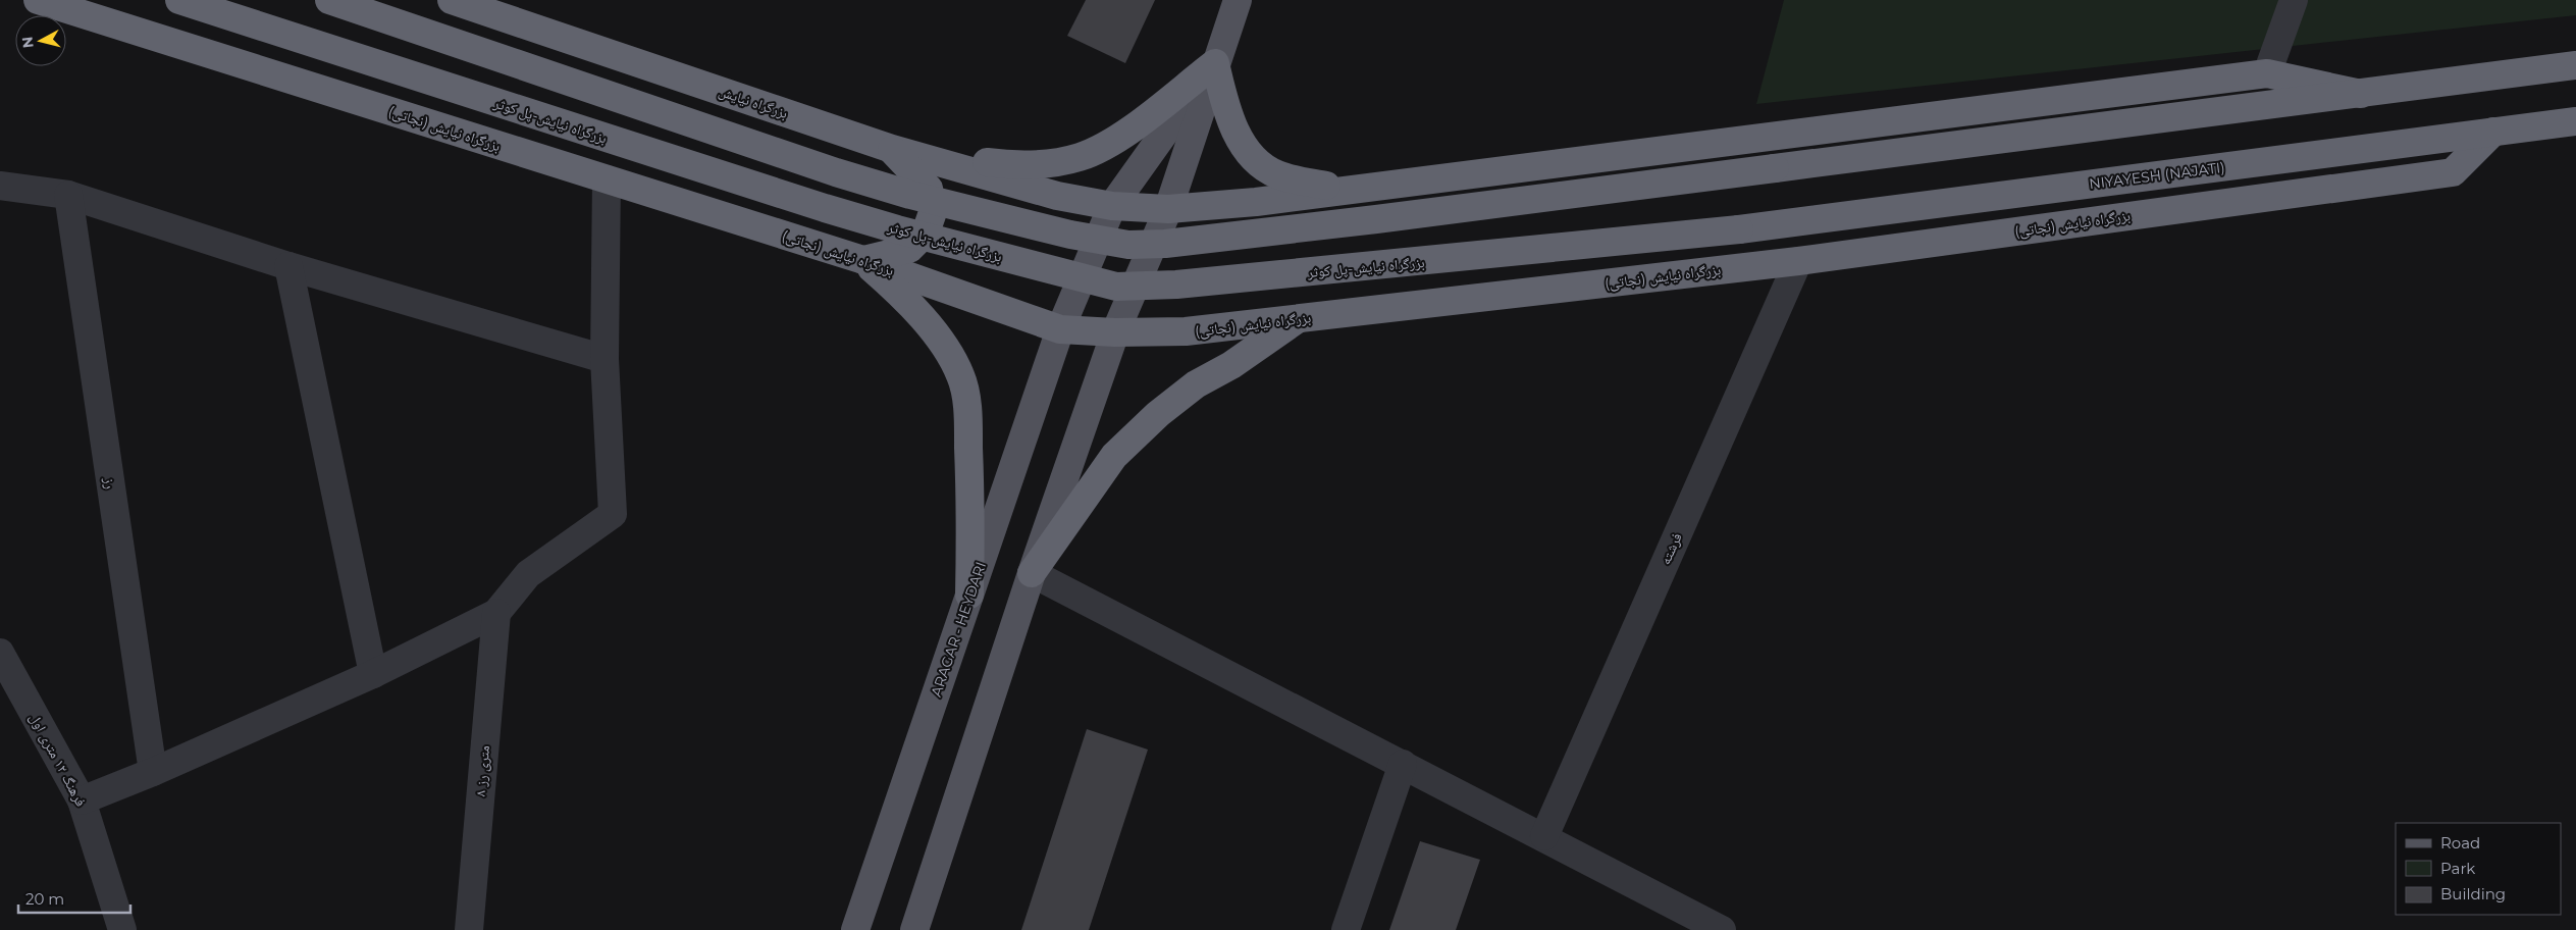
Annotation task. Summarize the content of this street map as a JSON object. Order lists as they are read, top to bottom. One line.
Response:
{"streets":{"highway":["بزرگراه نیایش","بزرگراه نیایش-پل کوثر","بزرگراه نیایش (نجاتی)","NIYAYESH (NAJATI)"],"main road":["ARAGAR - HEYDARI"],"street":["رز","فرشته","فرهنگ ۱۲ متری اول","۸ متری رز"]},"crossings":[["بزرگراه نیایش","ARAGAR - HEYDARI"],["بزرگراه نیایش-پل کوثر","NIYAYESH (NAJATI)"],["بزرگراه نیایش (نجاتی)","NIYAYESH (NAJATI)"],["بزرگراه نیایش (نجاتی)","فرشته"],["بزرگراه نیایش (نجاتی)","ARAGAR - HEYDARI"]],"legend":["Road","Park","Building"],"scale_bar":"20 m","north":"left"}
